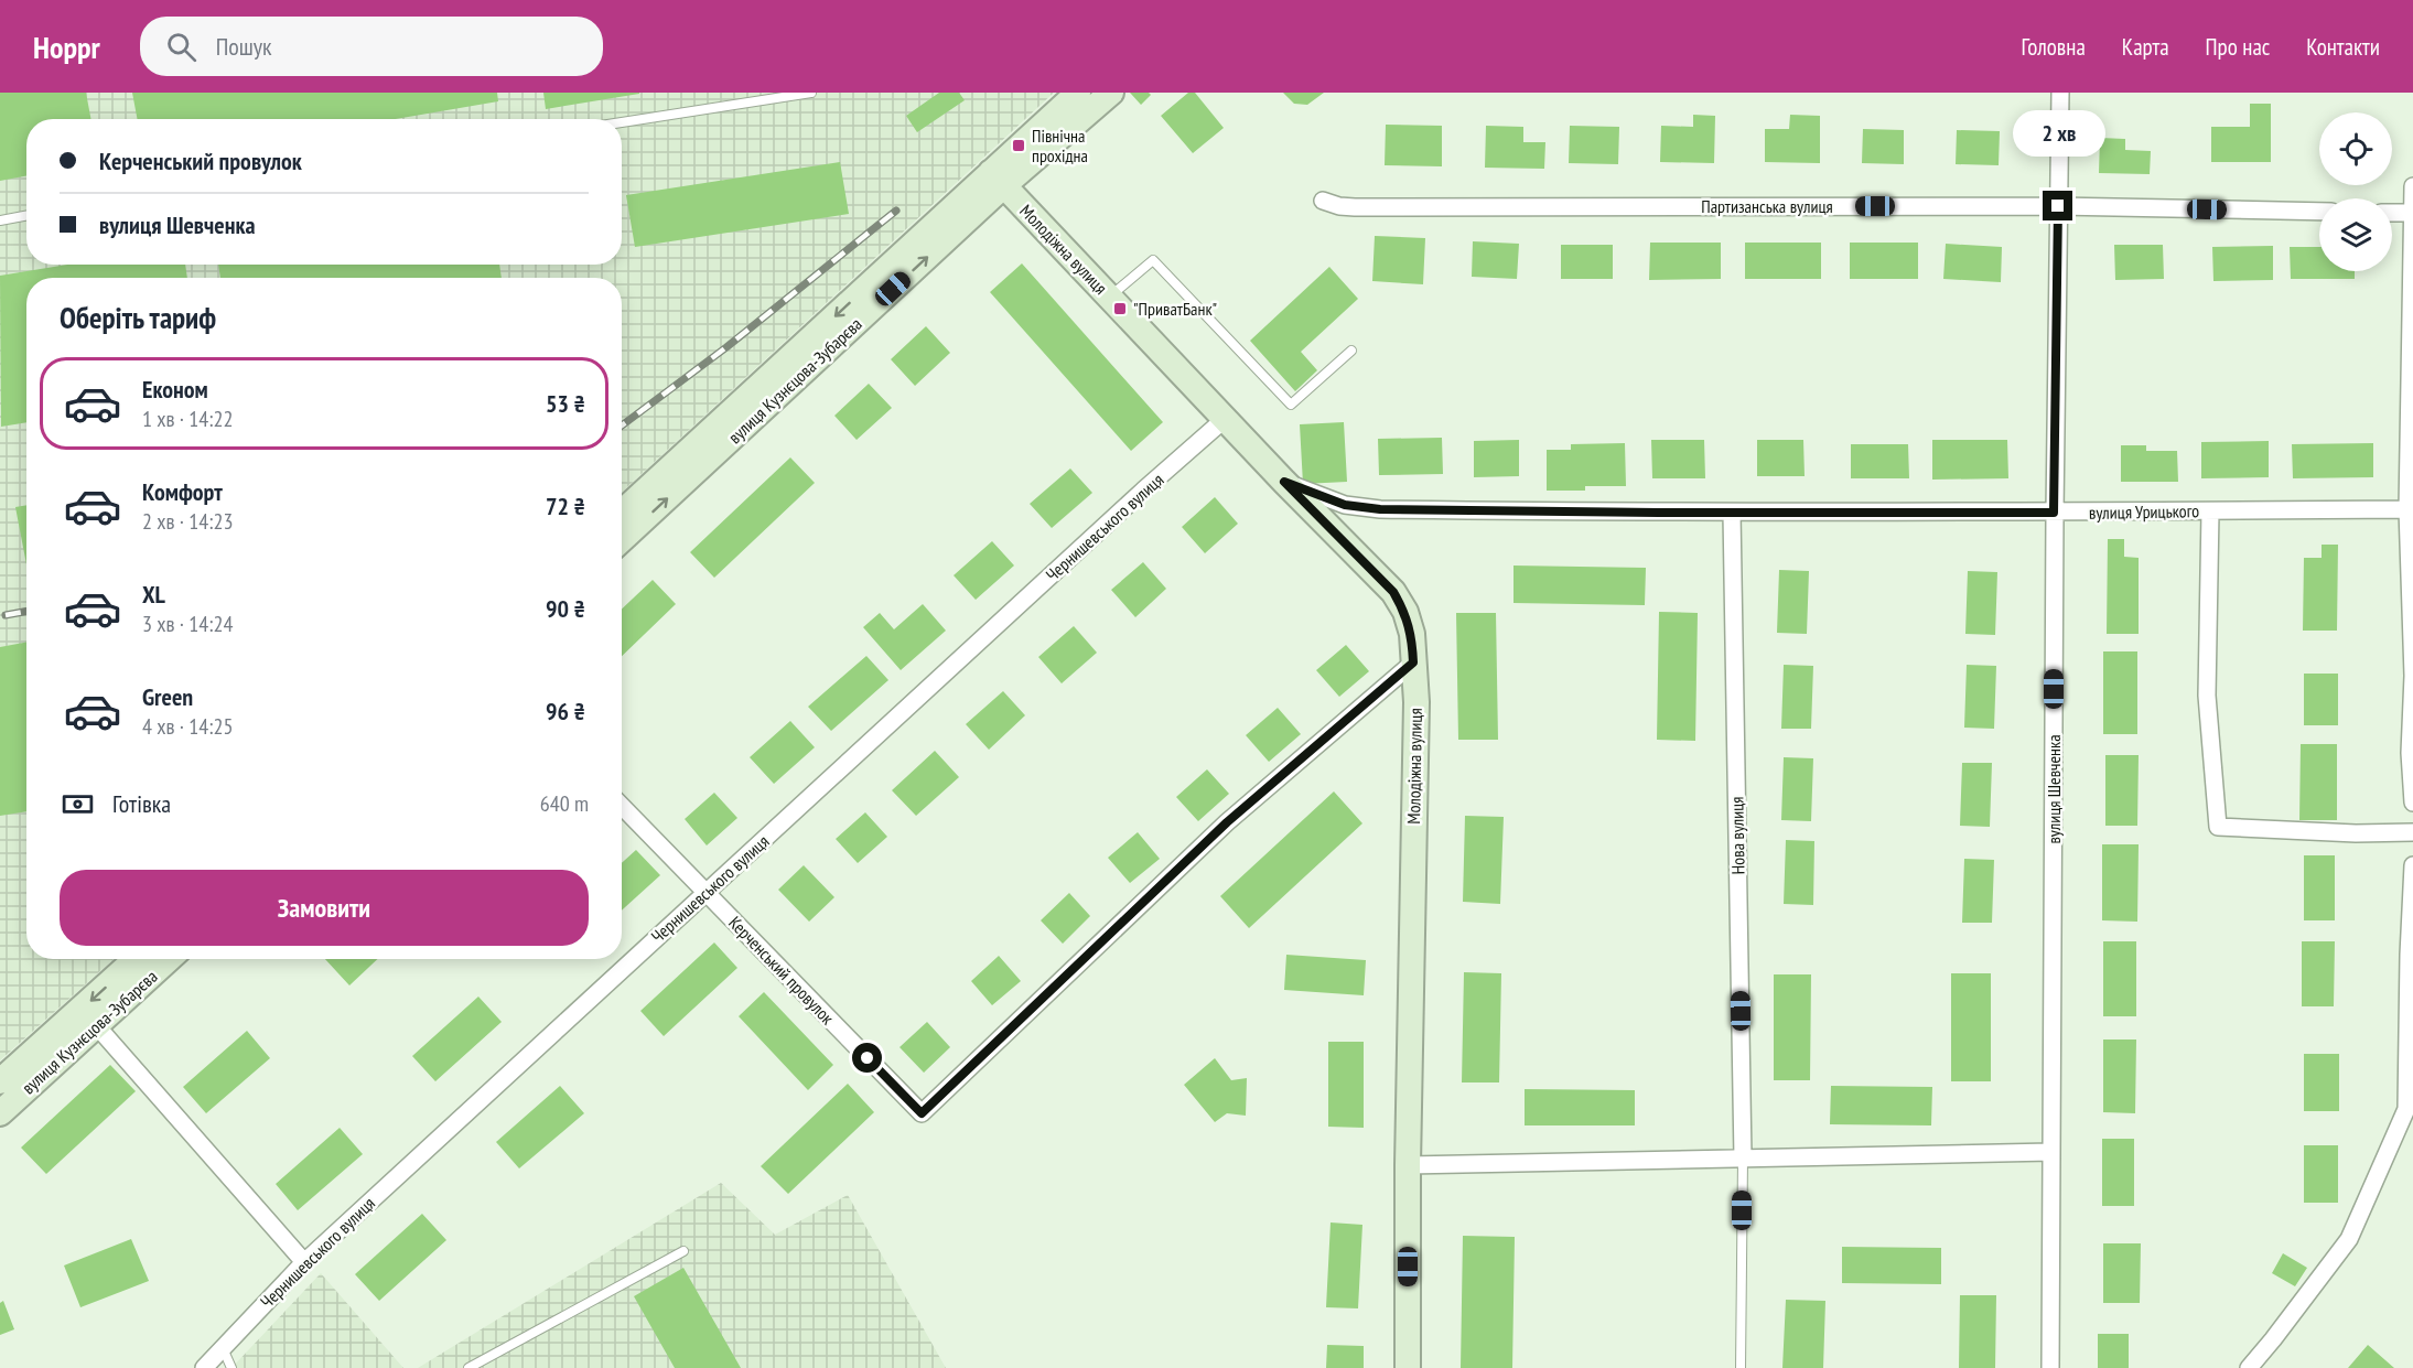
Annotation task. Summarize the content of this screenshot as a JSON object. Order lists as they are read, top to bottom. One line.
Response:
{"streets":{"main road":["Молодіжна вулиця","вулиця Кузнєцова-Зубарєва"],"street":["Партизанська вулиця","вулиця Урицького","Чернишевського вулиця","вулиця Шевченка","Нова вулиця","Керченський провулок"]},"crossings":[["Партизанська вулиця","вулиця Шевченка"],["Молодіжна вулиця","вулиця Кузнєцова-Зубарєва"],["Молодіжна вулиця","вулиця Урицького"],["Молодіжна вулиця","Чернишевського вулиця"],["Молодіжна вулиця","Керченський провулок"],["вулиця Урицького","вулиця Шевченка"],["вулиця Урицького","Нова вулиця"],["Чернишевського вулиця","Керченський провулок"]],"places":{"transit":["Північна прохідна","\"ПриватБанк\""]},"page":{"header":"Hoppr","search":"Пошук","nav":["Головна","Карта","Про нас","Контакти"],"bubble":"2 хв","banner":["Керченський провулок","вулиця Шевченка"],"heading":"Оберіть тариф","list":[{"name":"Економ","note":"1 хв · 14:22","value":"53 ₴"},{"name":"Комфорт","note":"2 хв · 14:23","value":"72 ₴"},{"name":"XL","note":"3 хв · 14:24","value":"90 ₴"},{"name":"Green","note":"4 хв · 14:25","value":"96 ₴"}],"pay":["Готівка","640 m"],"buttons":"Замовити"}}
